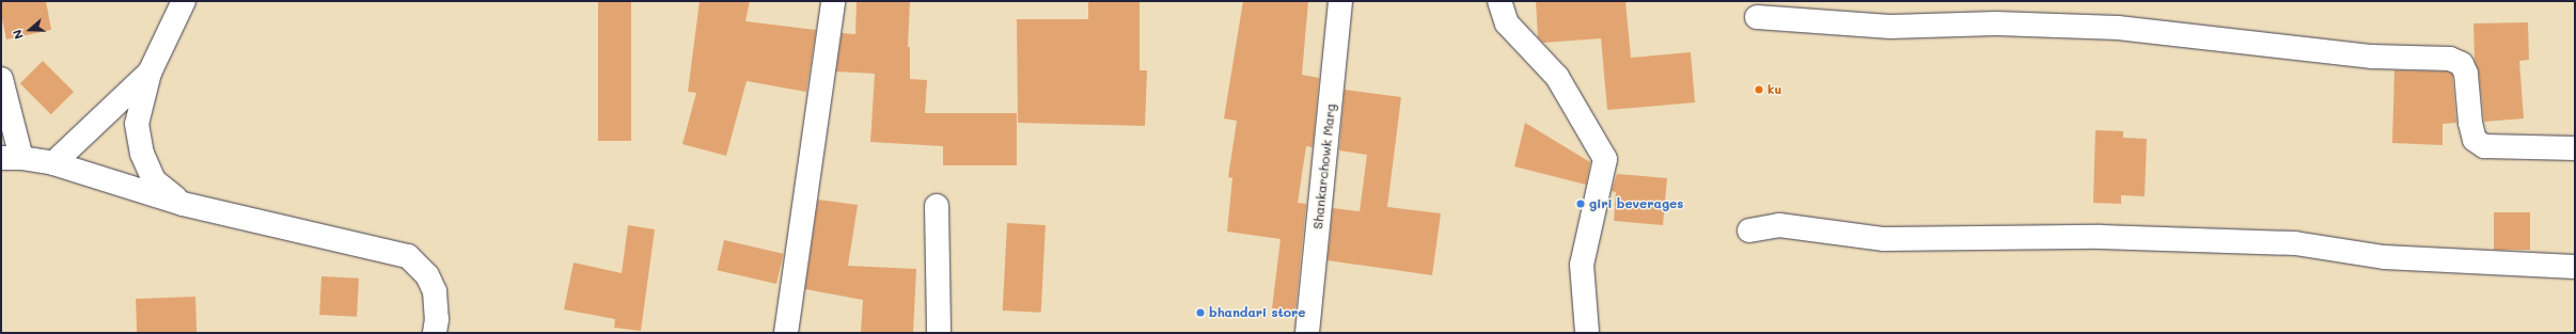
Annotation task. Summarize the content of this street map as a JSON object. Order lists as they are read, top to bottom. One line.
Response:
{"streets":{"street":["Shankarchowk Marg"]},"places":["ku","giri beverages","bhandari store"],"north":"left"}
